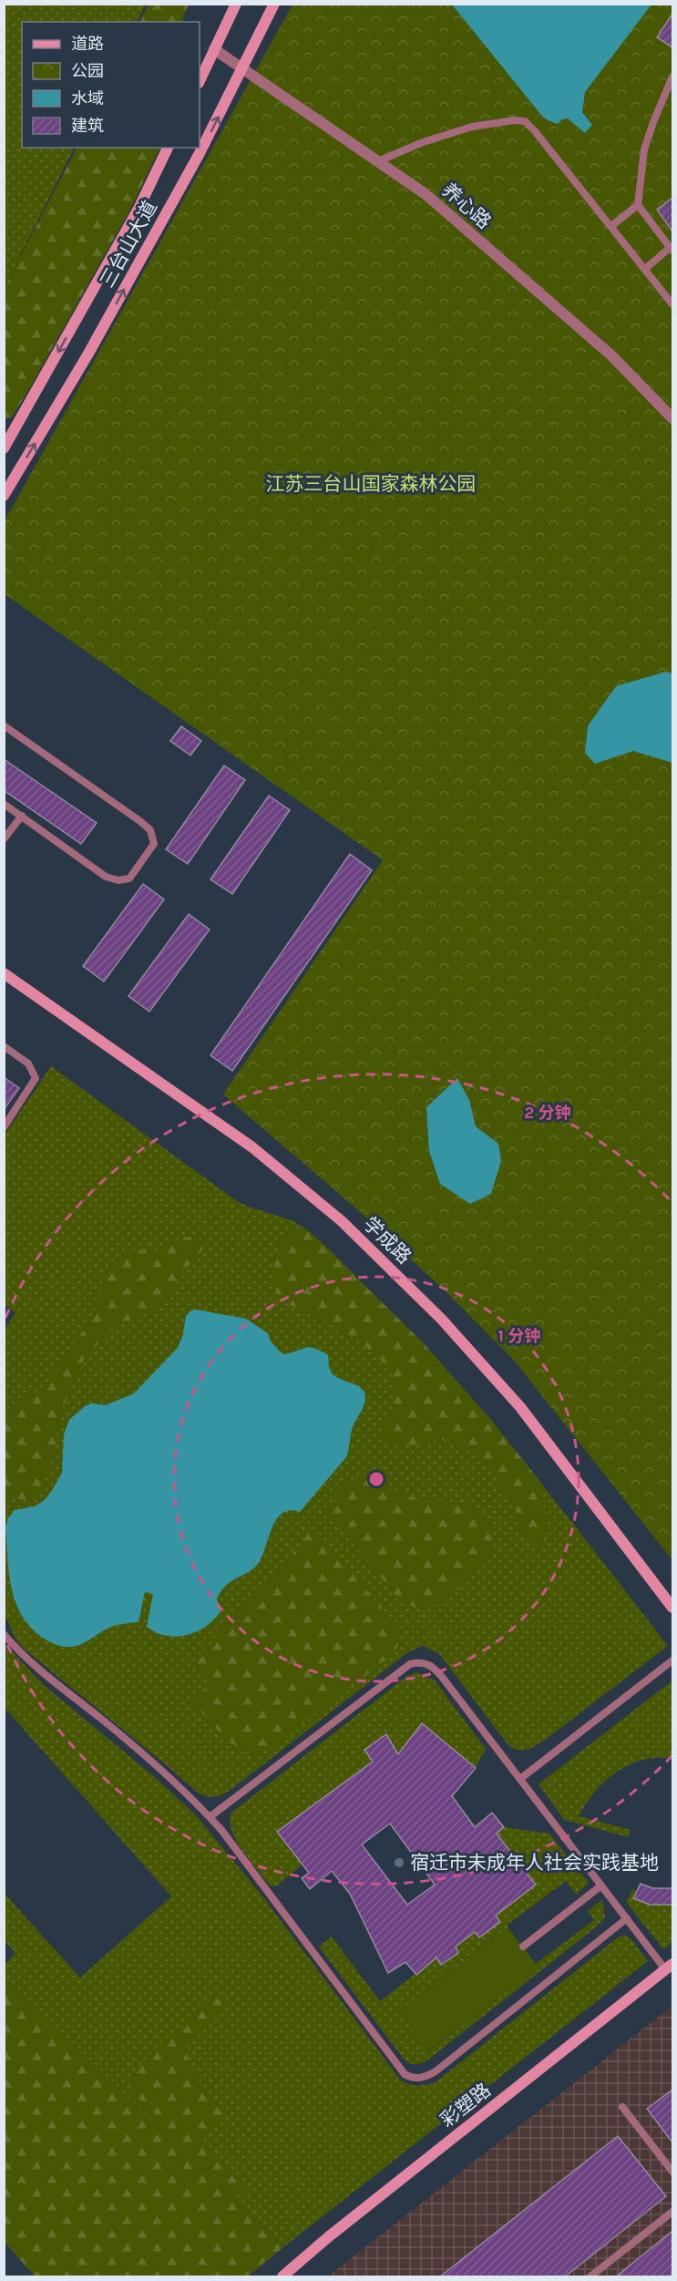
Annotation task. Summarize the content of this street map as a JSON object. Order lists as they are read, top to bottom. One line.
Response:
{"streets":{"street":["养心路","三台山大道","学成路","彩塑路"]},"crossings":[["养心路","三台山大道"]],"parks":["江苏三台山国家森林公园"],"places":["宿迁市未成年人社会实践基地"],"legend":["道路","公园","水域","建筑"],"rings":["2 分钟","1 分钟"]}
